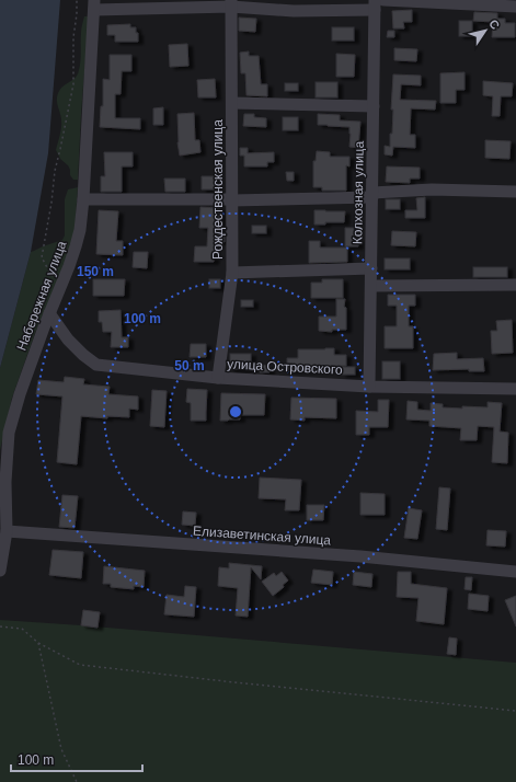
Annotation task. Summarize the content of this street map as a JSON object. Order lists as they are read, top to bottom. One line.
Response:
{"streets":{"street":["Рождественская улица","Колхозная улица","Набережная улица","улица Островского","Елизаветинская улица"]},"crossings":[["Рождественская улица","улица Островского"],["Колхозная улица","улица Островского"],["Набережная улица","улица Островского"],["Набережная улица","Елизаветинская улица"]],"scale_bar":"100 m","north":"top right","rings":["150 m","100 m","50 m"]}
